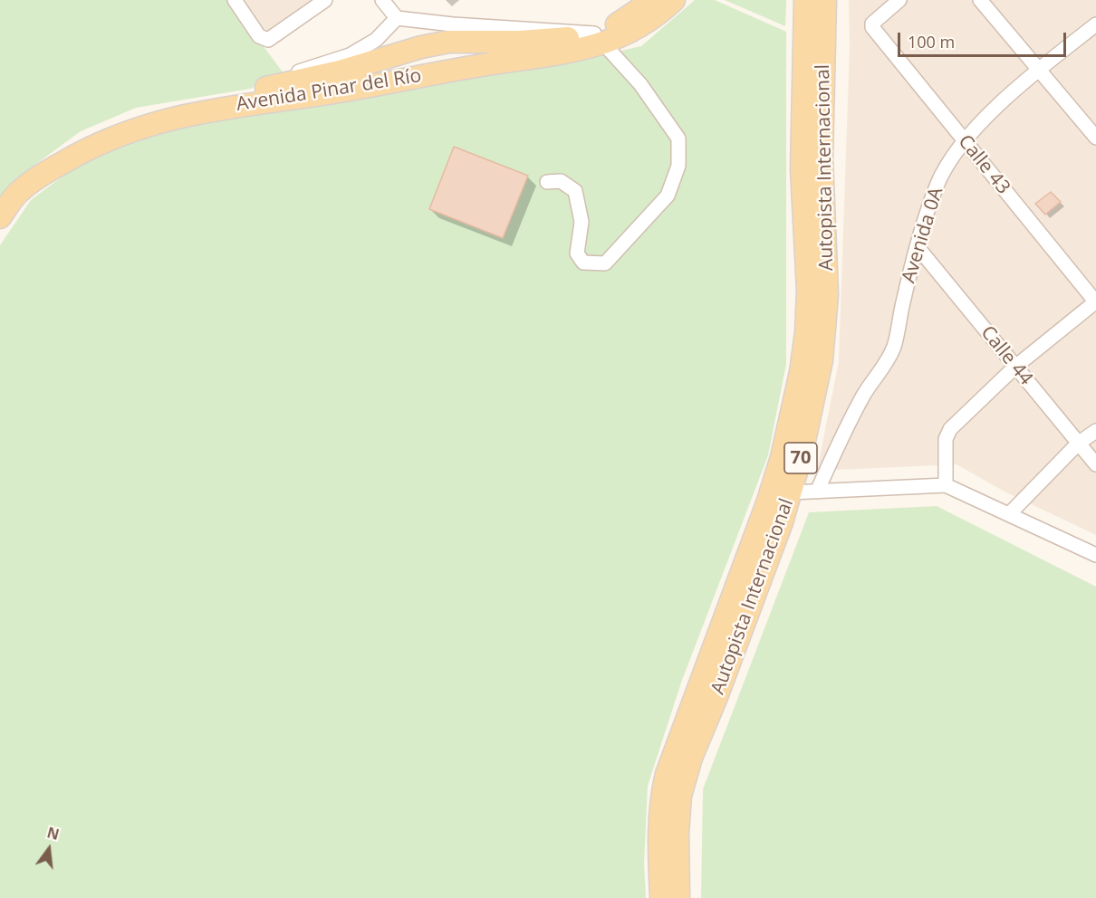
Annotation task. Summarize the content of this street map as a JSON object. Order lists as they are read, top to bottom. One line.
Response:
{"streets":{"main road":["Avenida Pinar del Río","Autopista Internacional","70"],"street":["Calle 43","Avenida 0A","Calle 44"]},"crossings":[["Calle 43","Avenida 0A"],["Avenida 0A","Calle 44"]],"scale_bar":"100 m","north":"top"}
